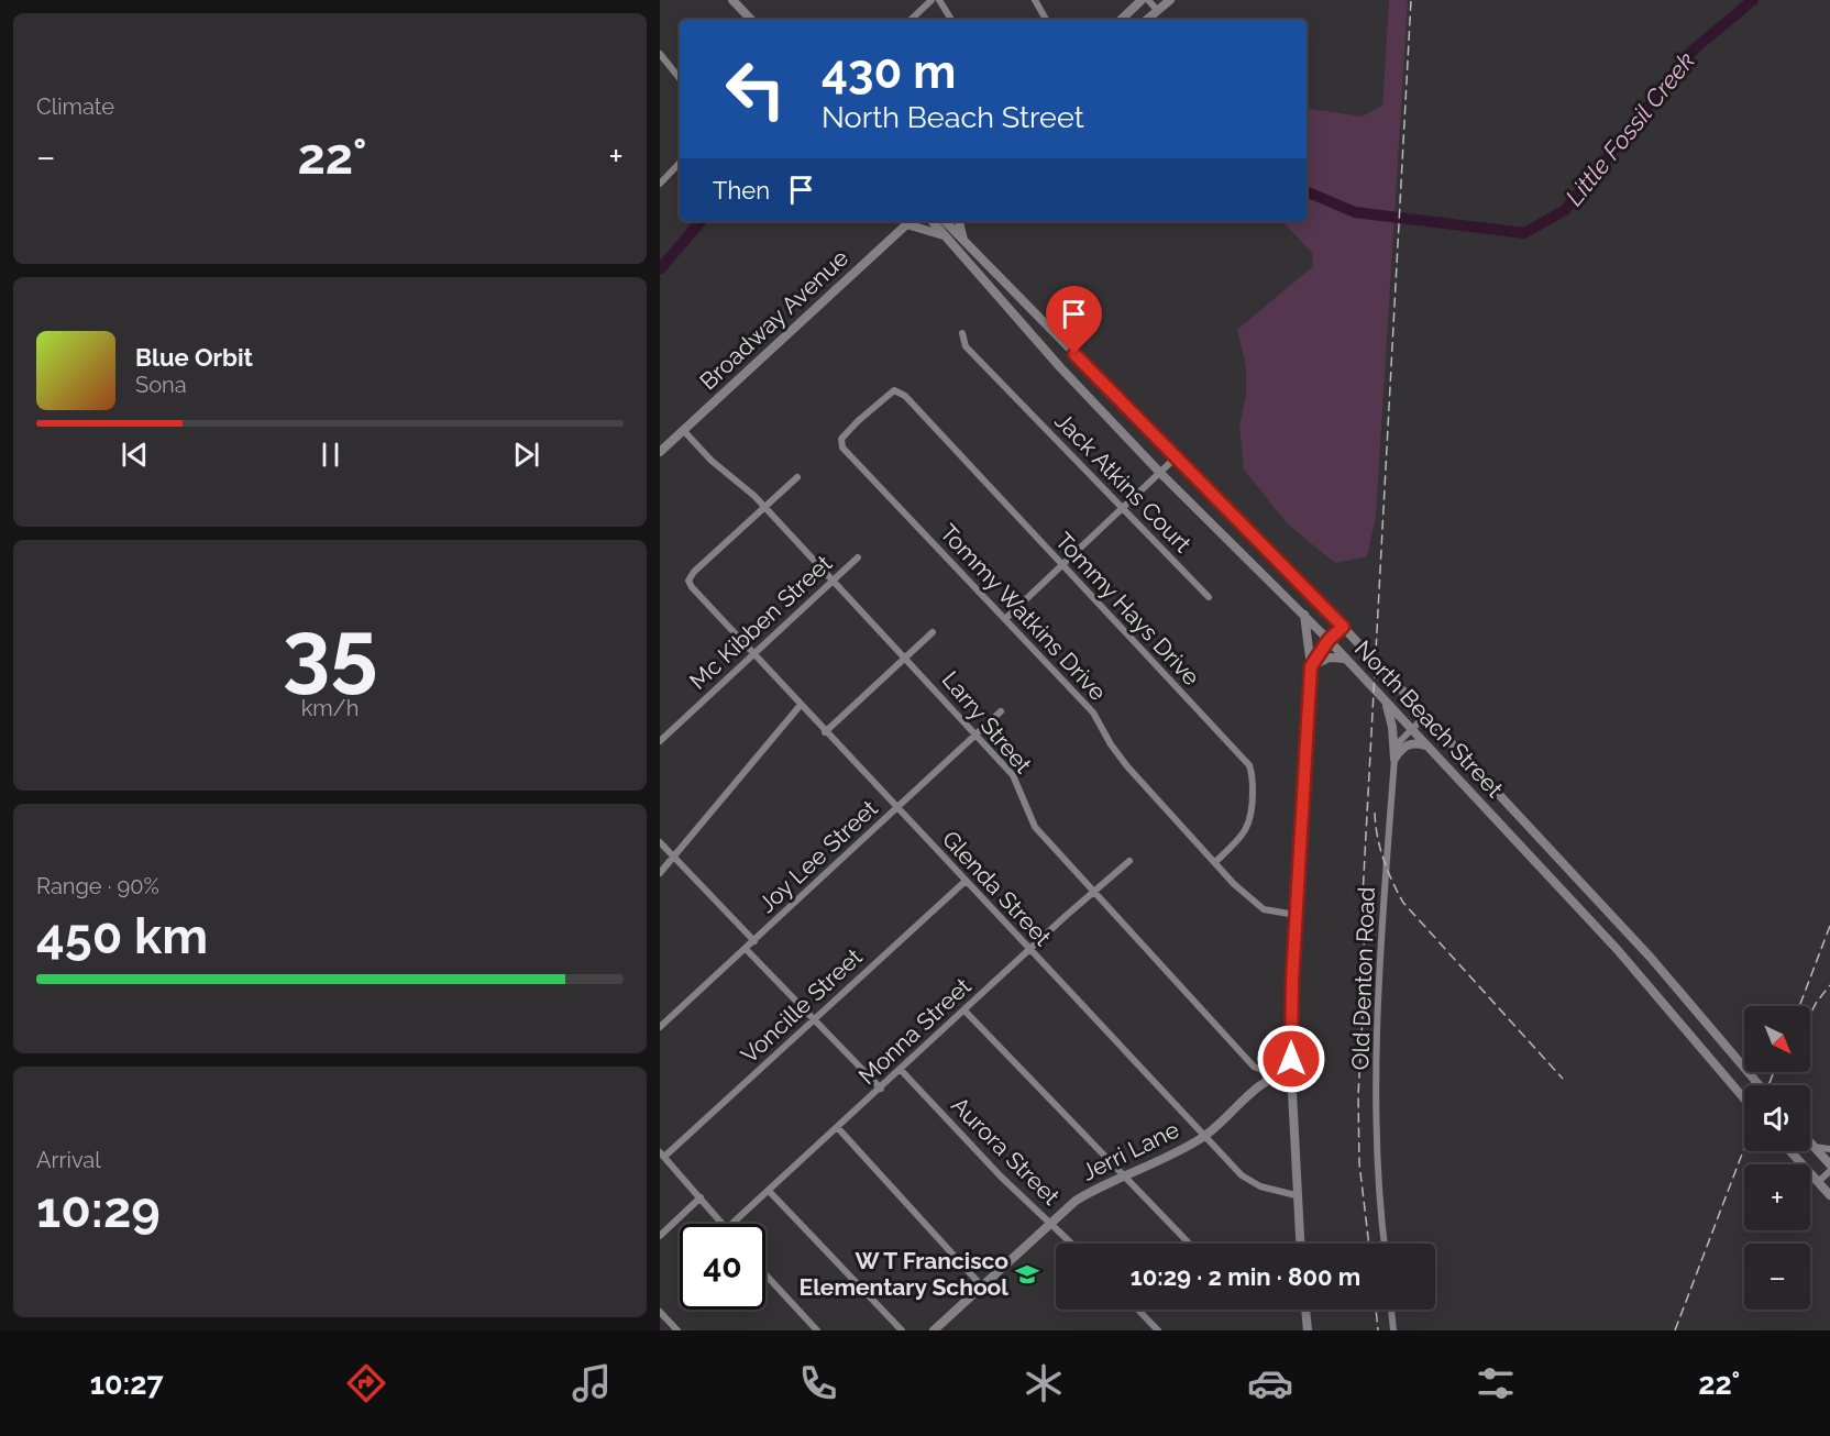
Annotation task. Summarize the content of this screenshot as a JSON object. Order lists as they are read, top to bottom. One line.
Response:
{"streets":{"main road":["Broadway Avenue","North Beach Street","Jerri Lane"],"street":["Jack Atkins Court","Tommy Hays Drive","Tommy Watkins Drive","Mc Kibben Street","Larry Street","Joy Lee Street","Glenda Street","Old Denton Road","Voncille Street","Monna Street","Aurora Street"]},"crossings":[["Broadway Avenue","Larry Street"],["Tommy Hays Drive","Tommy Watkins Drive"],["Mc Kibben Street","Larry Street"],["Mc Kibben Street","Glenda Street"],["North Beach Street","Old Denton Road"],["Larry Street","Joy Lee Street"],["Larry Street","Glenda Street"],["Larry Street","Monna Street"],["Larry Street","Jerri Lane"],["Joy Lee Street","Glenda Street"],["Glenda Street","Voncille Street"],["Glenda Street","Monna Street"],["Glenda Street","Jerri Lane"],["Monna Street","Aurora Street"],["Aurora Street","Jerri Lane"]],"water":["Little Fossil Creek"],"places":{"school or university":["W T Francisco Elementary School"]},"north":"bottom right","page":{"tile":["Climate",["35","km/h"],["Range · 90%","450 km"],["Arrival","10:29"]],"turn":["430 m","North Beach Street"],"heat":["−","22°","+"],"then":"Then","song":["Blue Orbit","Sona"],"map_buttons":["+","−"],"limit":"40","trip":"10:29 · 2 min · 800 m","tabs":["10:27","22°"]}}
